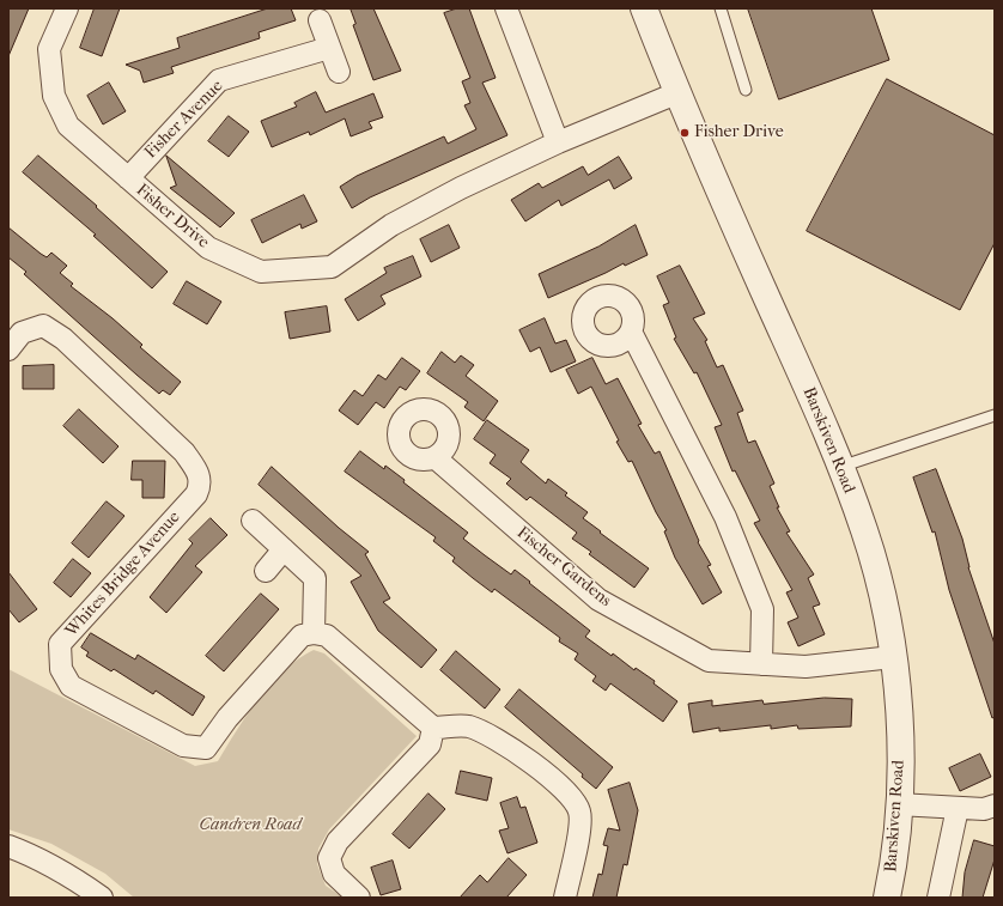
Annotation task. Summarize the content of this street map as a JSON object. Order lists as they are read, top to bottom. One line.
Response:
{"streets":{"street":["Fisher Avenue","Fisher Drive","Barskiven Road","Fischer Gardens","Whites Bridge Avenue"]},"crossings":[["Fisher Avenue","Fisher Drive"],["Fisher Drive","Barskiven Road"],["Barskiven Road","Fischer Gardens"]],"parks":["Candren Road"],"places":["Fisher Drive"]}
